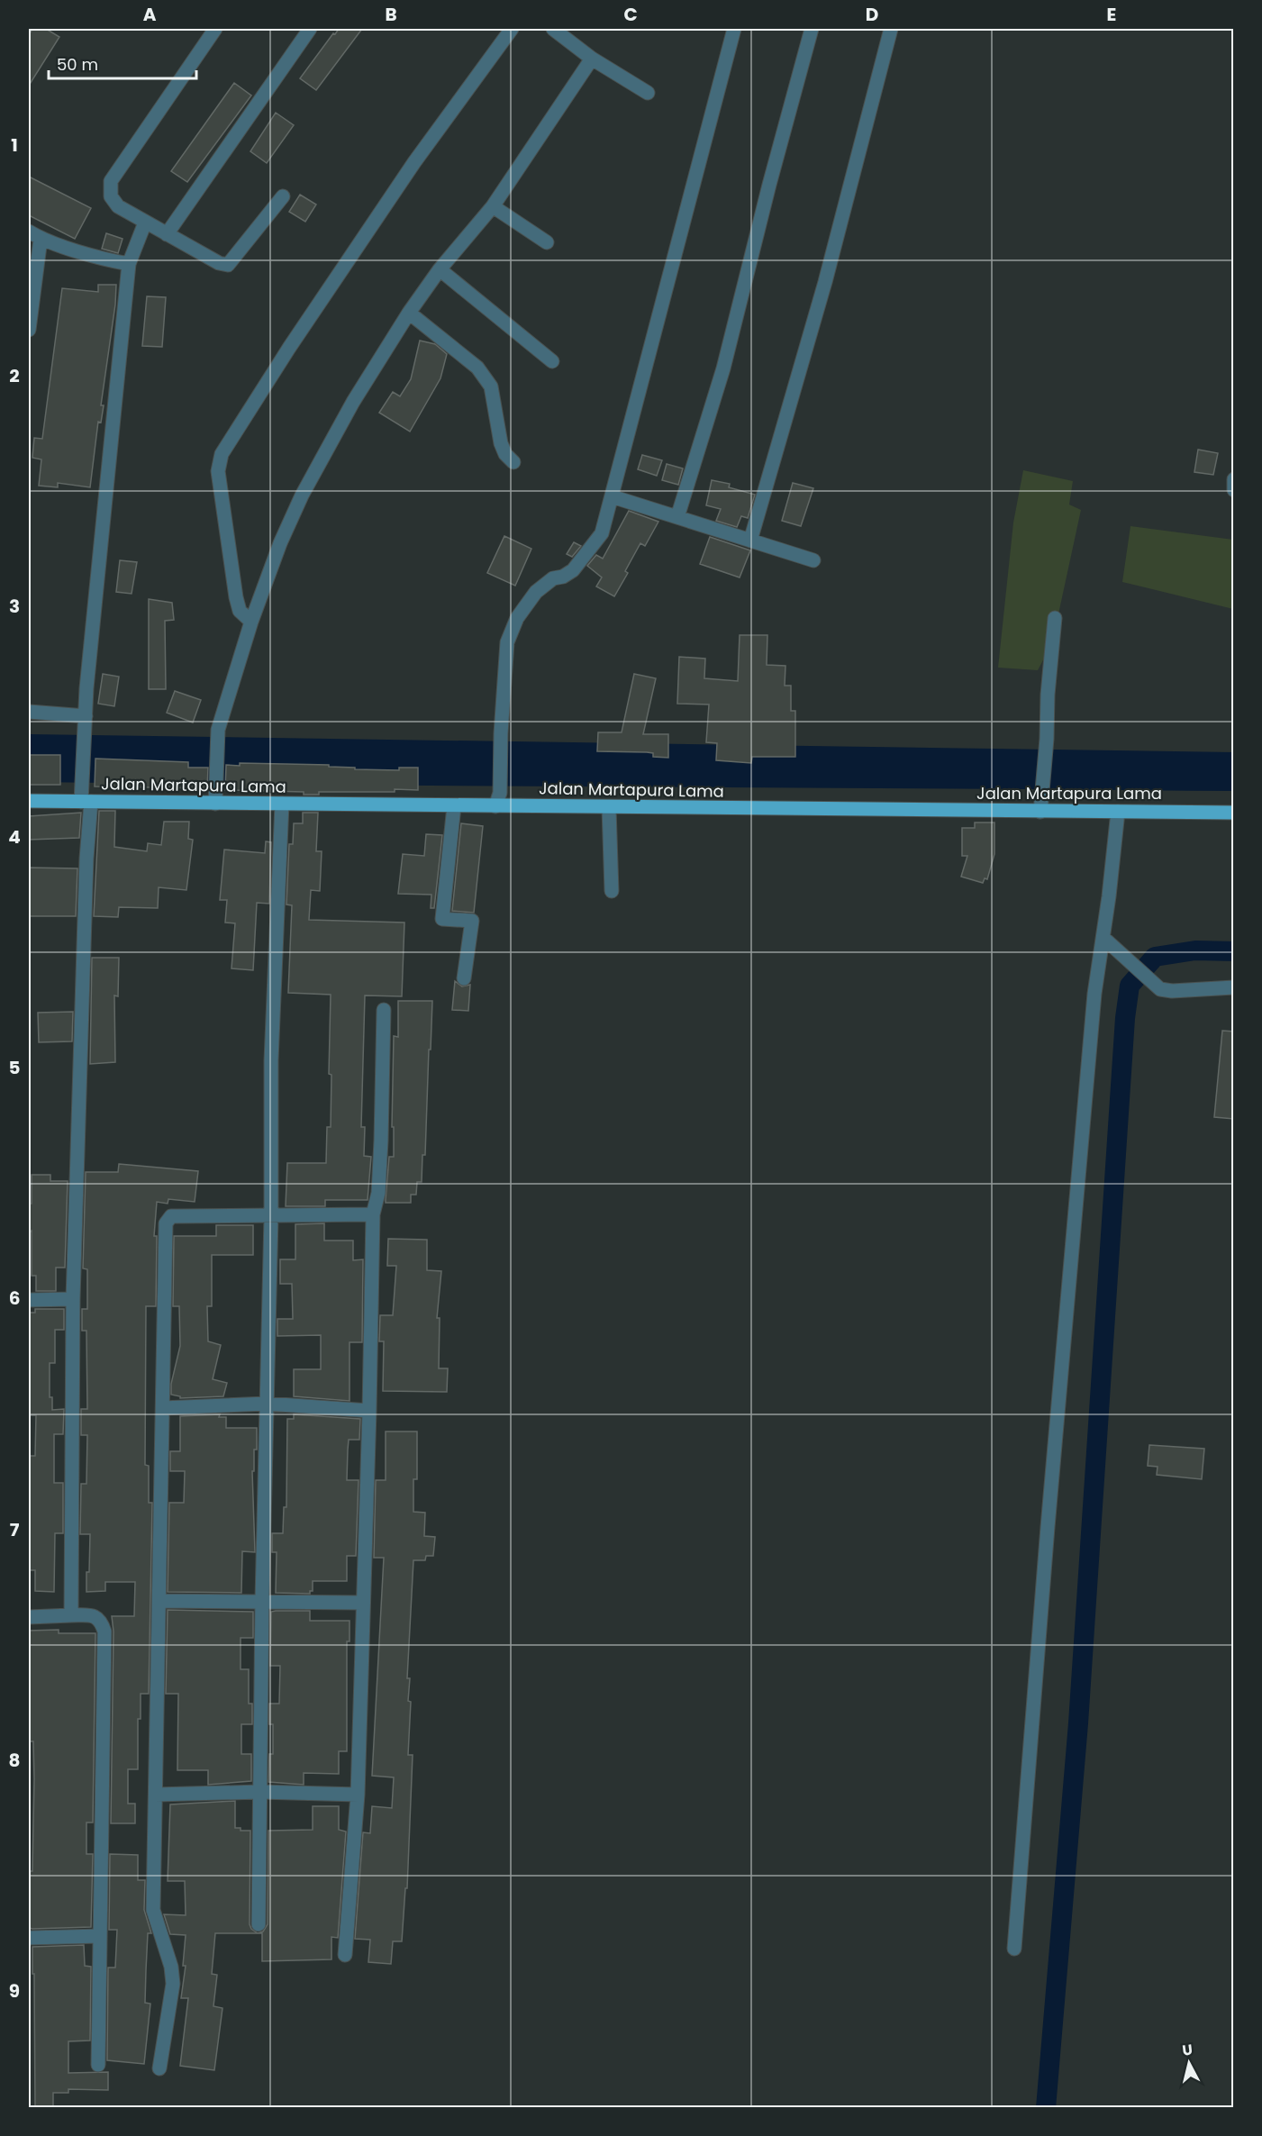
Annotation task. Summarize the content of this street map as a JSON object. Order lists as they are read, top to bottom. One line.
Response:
{"streets":{"main road":["Jalan Martapura Lama"]},"scale_bar":"50 m","north":"top","grid":{"columns":["A","B","C","D","E"],"rows":["1","2","3","4","5","6","7","8","9"]}}
